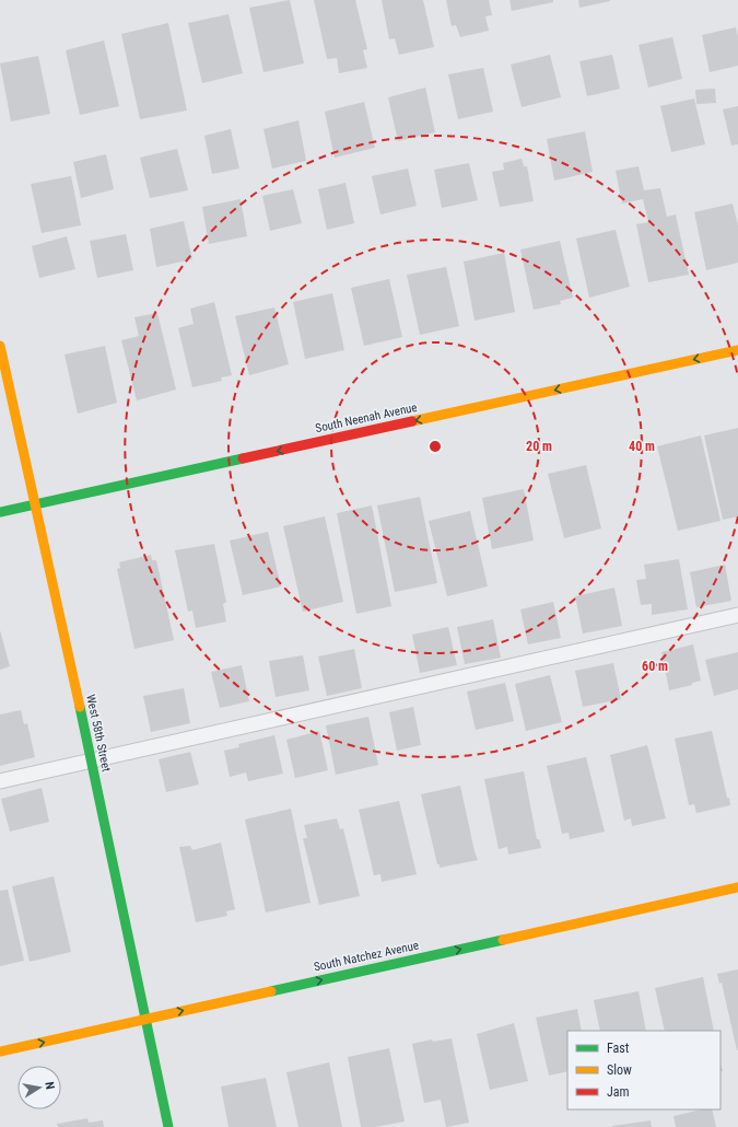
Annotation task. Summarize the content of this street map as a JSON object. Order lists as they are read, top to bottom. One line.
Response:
{"streets":{"street":["South Neenah Avenue","West 58th Street","South Natchez Avenue"]},"crossings":[["South Neenah Avenue","West 58th Street"],["West 58th Street","South Natchez Avenue"]],"one_way":["South Neenah Avenue","South Natchez Avenue"],"legend":["Fast","Slow","Jam"],"north":"right","rings":["20 m","40 m","60 m"]}
